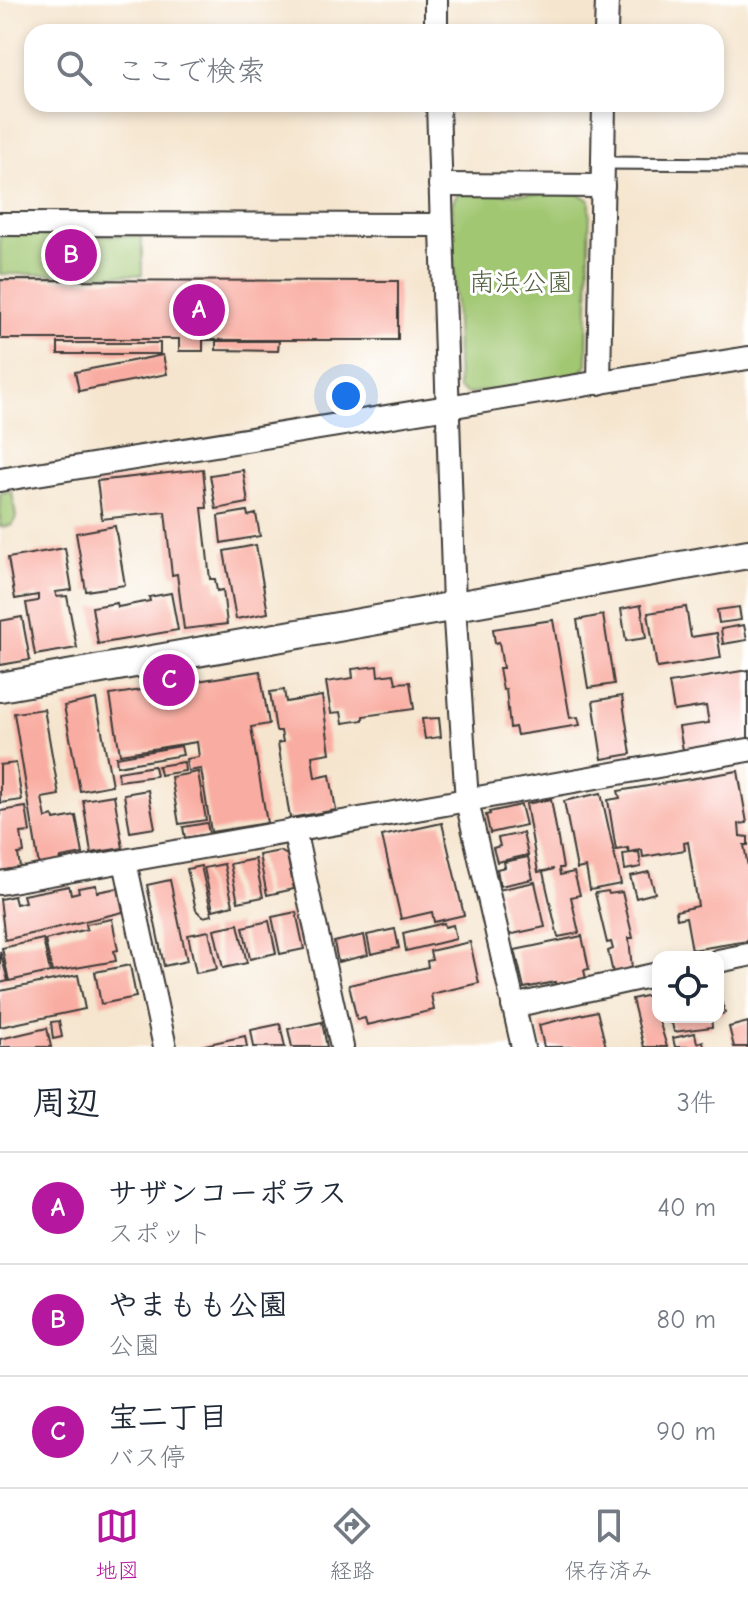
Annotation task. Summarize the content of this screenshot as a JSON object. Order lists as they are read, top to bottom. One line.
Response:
{"parks":["南浜公園"],"page":{"search":"ここで検索","pins":["B","A","C"],"heading":["周辺","3件"],"list":[{"mark":"A","name":"サザンコーポラス","note":"スポット","value":"40 m"},{"mark":"B","name":"やまもも公園","note":"公園","value":"80 m"},{"mark":"C","name":"宝二丁目","note":"バス停","value":"90 m"}],"nav":["地図","経路","保存済み"]}}
